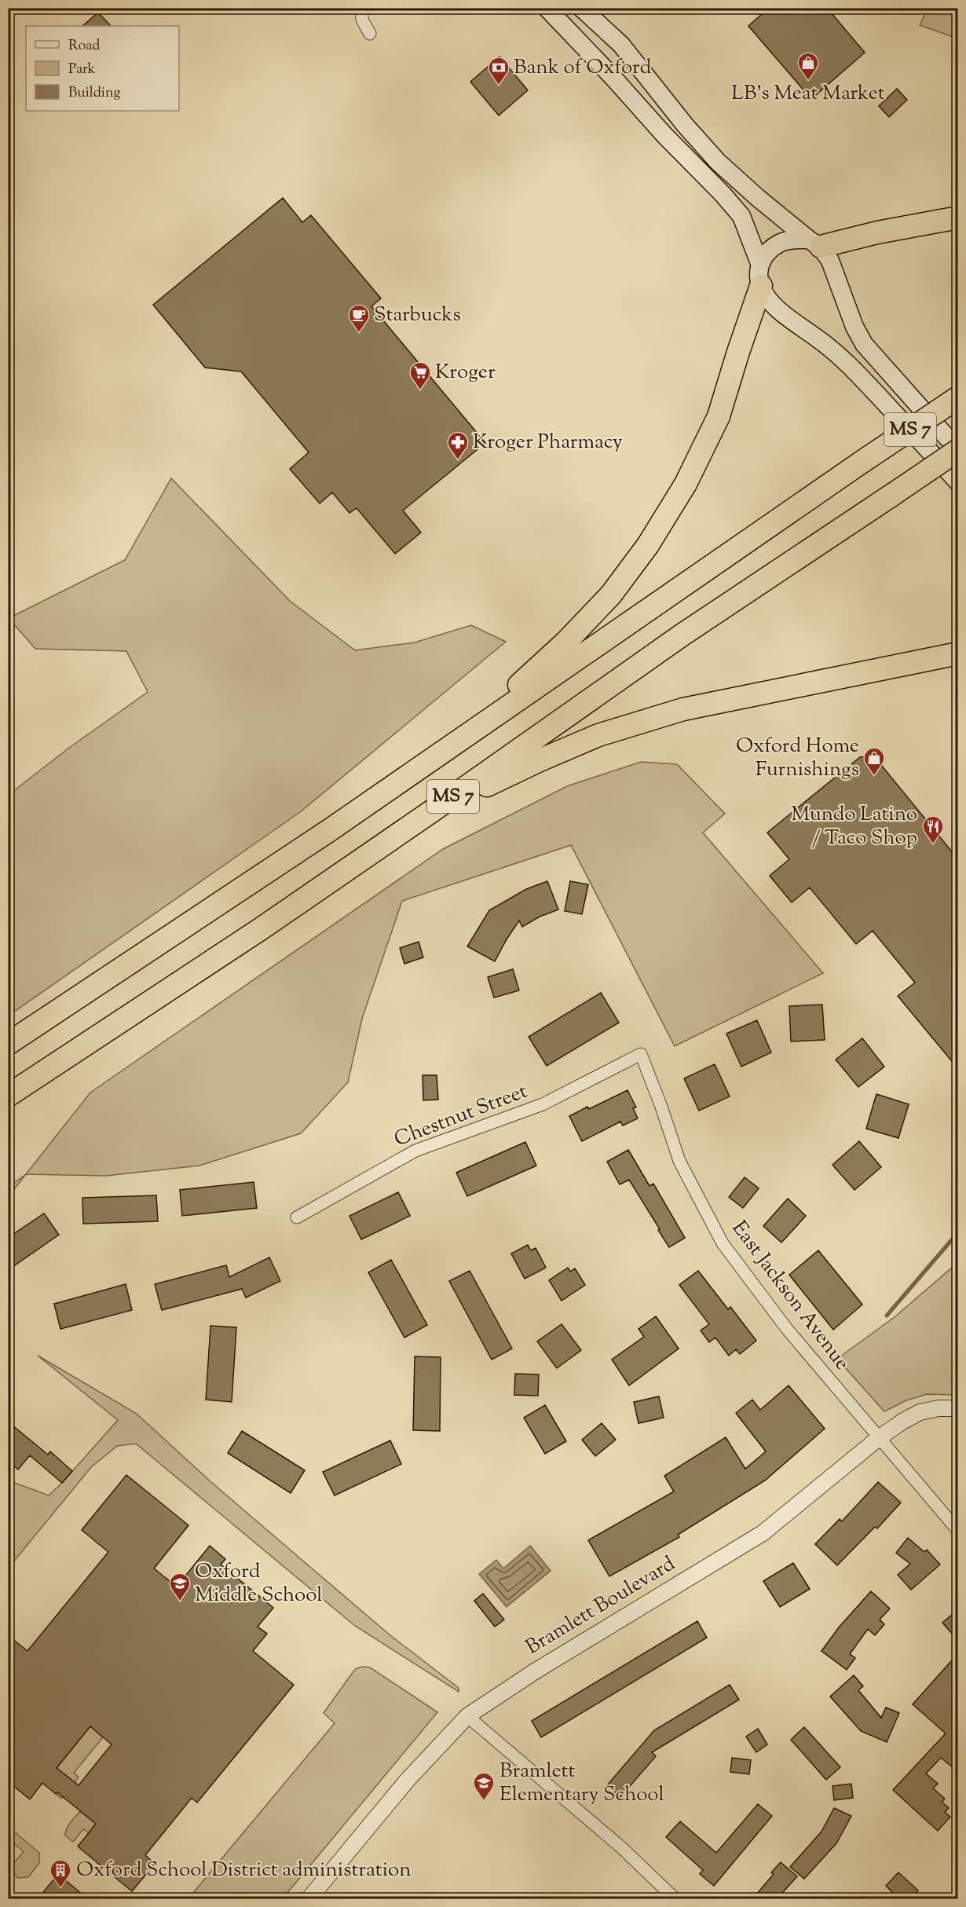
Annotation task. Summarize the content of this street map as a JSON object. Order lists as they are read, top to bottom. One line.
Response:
{"streets":{"highway":["MS 7"],"street":["Chestnut Street","East Jackson Avenue","Bramlett Boulevard"]},"crossings":[["Chestnut Street","East Jackson Avenue"],["East Jackson Avenue","Bramlett Boulevard"]],"places":{"shop":["LB's Meat Market","Oxford Home Furnishings"],"bank":["Bank of Oxford"],"cafe":["Starbucks"],"supermarket":["Kroger"],"pharmacy":["Kroger Pharmacy"],"restaurant":["Mundo Latino / Taco Shop"],"school or university":["Oxford Middle School","Bramlett Elementary School"],"building":["Oxford School District administration"]},"legend":["Road","Park","Building"]}
